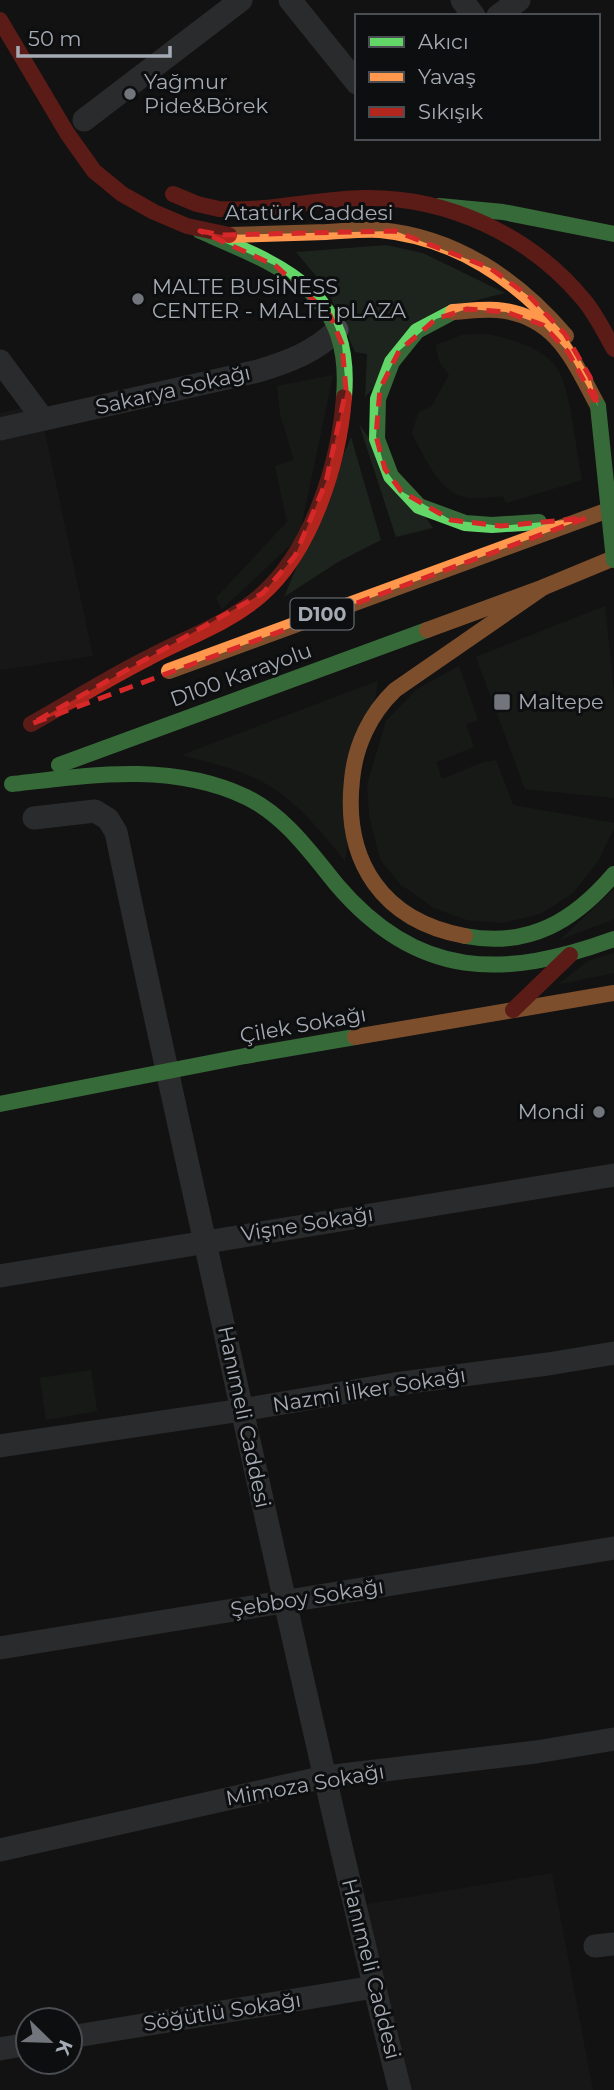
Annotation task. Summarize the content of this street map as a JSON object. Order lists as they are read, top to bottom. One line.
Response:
{"streets":{"main road":["Atatürk Caddesi","D100","D100 Karayolu","Çilek Sokağı"],"street":["Sakarya Sokağı","Vişne Sokağı","Nazmi İlker Sokağı","Hanımeli Caddesi","Şebboy Sokağı","Mimoza Sokağı","Söğütlü Sokağı"]},"crossings":[["Çilek Sokağı","Hanımeli Caddesi"],["Vişne Sokağı","Hanımeli Caddesi"],["Nazmi İlker Sokağı","Hanımeli Caddesi"],["Hanımeli Caddesi","Şebboy Sokağı"],["Hanımeli Caddesi","Mimoza Sokağı"],["Hanımeli Caddesi","Söğütlü Sokağı"]],"places":{"other":["Yağmur Pide&Börek","MALTE BUSİNESS CENTER - MALTE pLAZA","Mondi"],"transit":["Maltepe"]},"legend":["Akıcı","Yavaş","Sıkışık"],"scale_bar":"50 m","north":"bottom right"}
